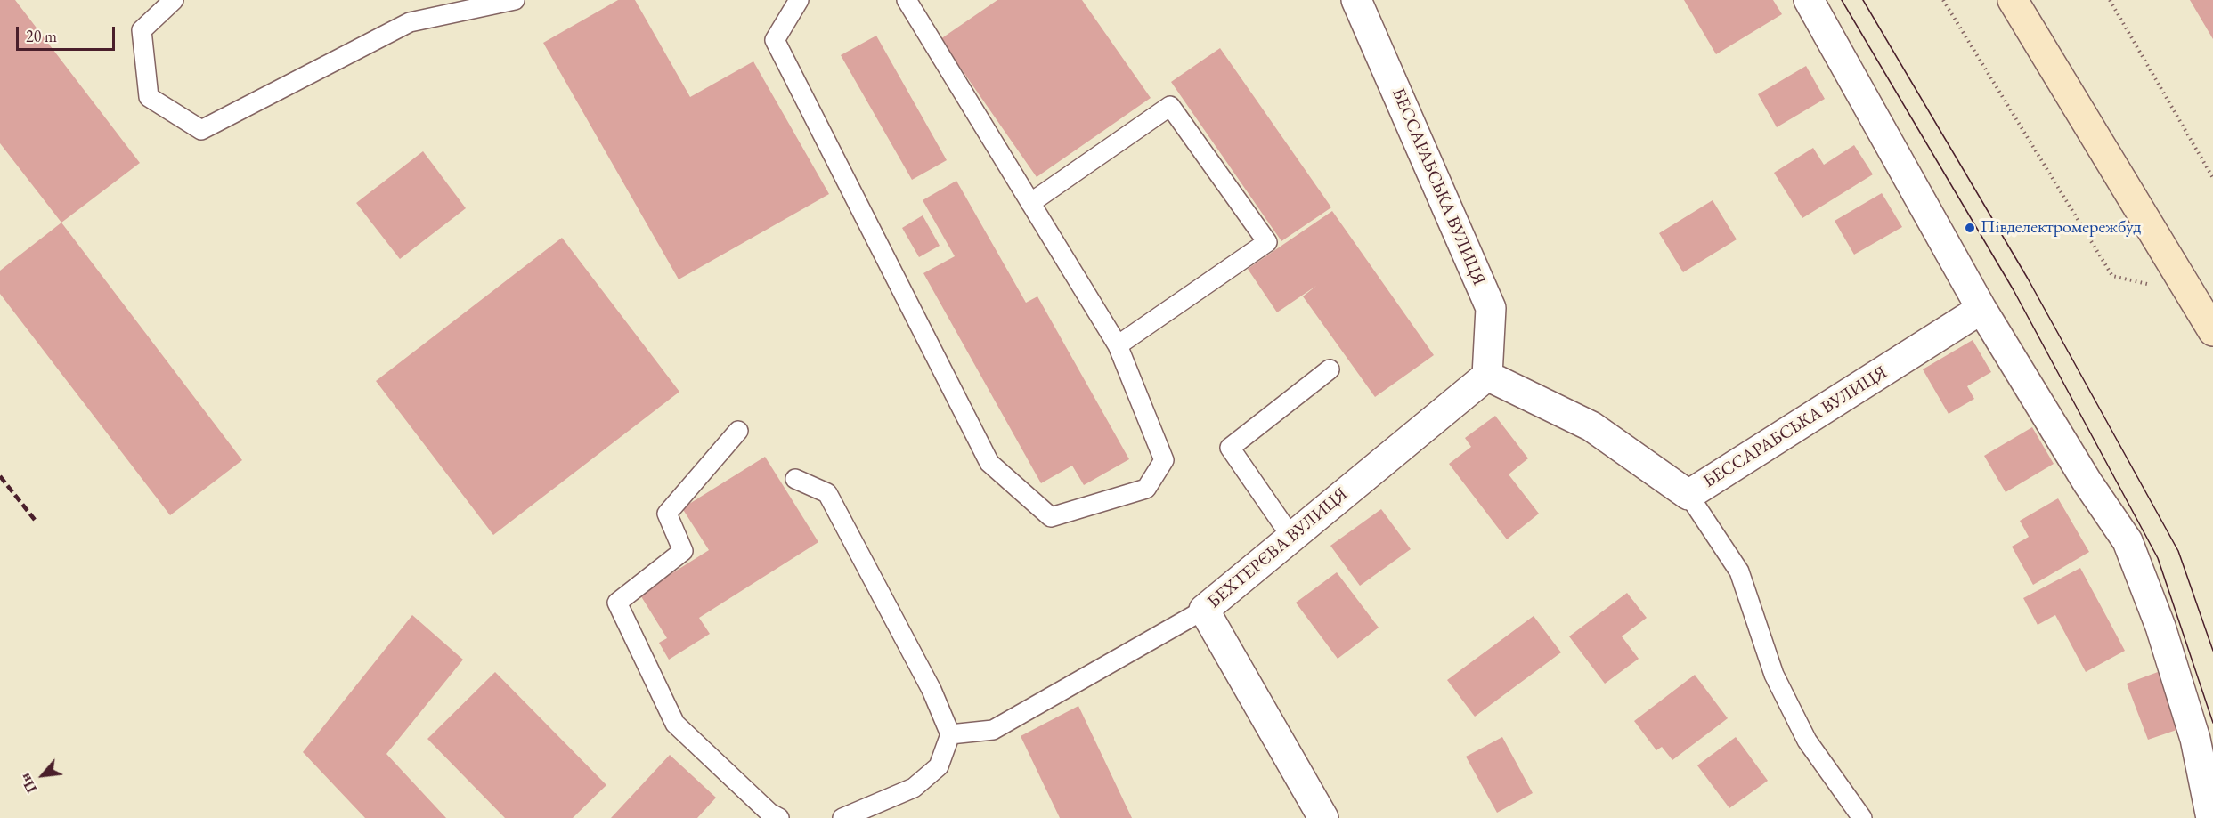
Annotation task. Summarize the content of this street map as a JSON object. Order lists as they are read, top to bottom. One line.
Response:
{"streets":{"street":["БЕССАРАБСЬКА ВУЛИЦЯ","БЕХТЕРЄВА ВУЛИЦЯ"]},"crossings":[["БЕССАРАБСЬКА ВУЛИЦЯ","БЕХТЕРЄВА ВУЛИЦЯ"]],"places":["Півделектромережбуд"],"scale_bar":"20 m","north":"bottom left"}
